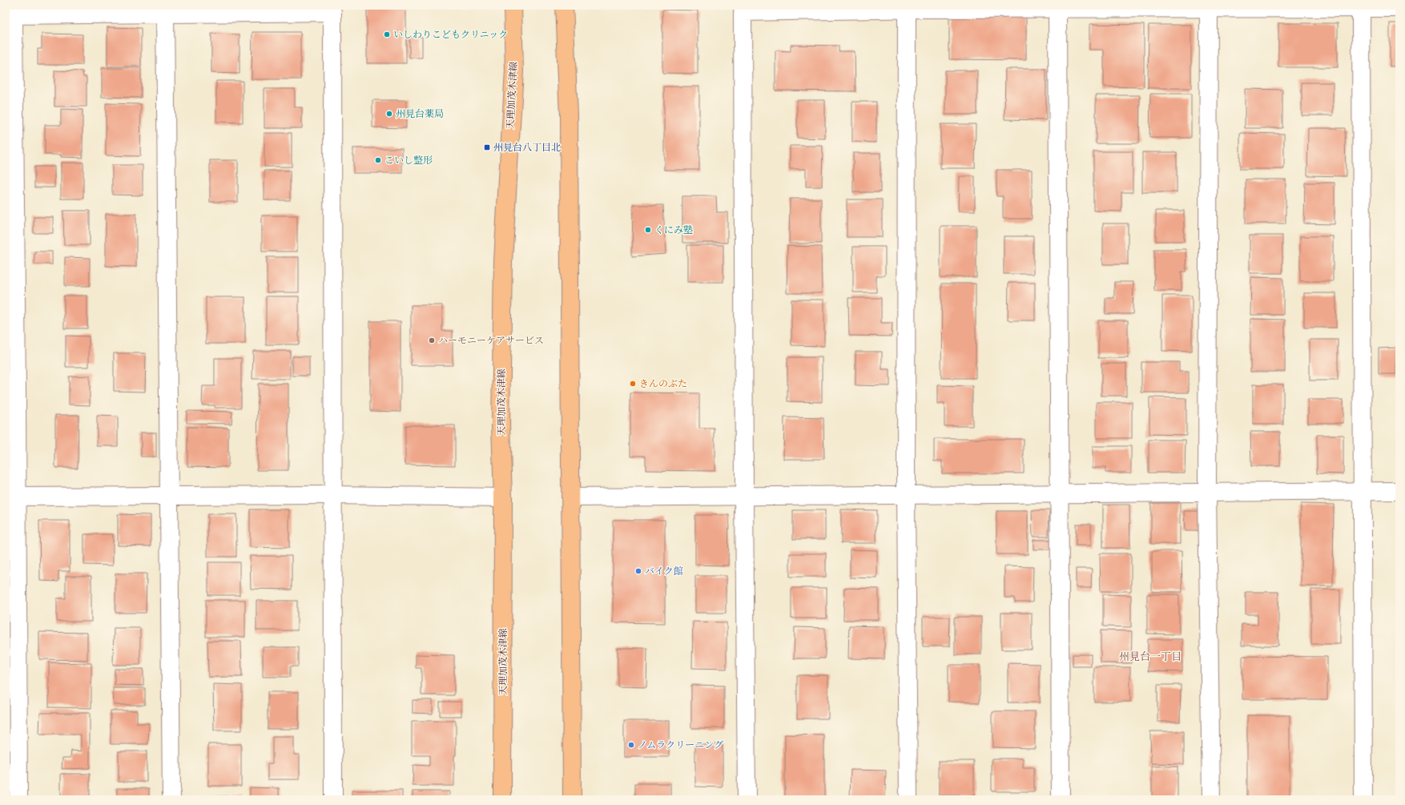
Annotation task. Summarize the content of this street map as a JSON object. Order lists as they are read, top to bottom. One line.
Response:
{"streets":{"main road":["天理加茂木津線"]},"districts":["州見台一丁目"],"places":{"other":["いしわりこどもクリニック","州見台薬局","こいし整形","くにみ塾","ハーモニーケアサービス","きんのぶた","バイク館","ノムラクリーニング"],"transit":["州見台八丁目北"]}}
